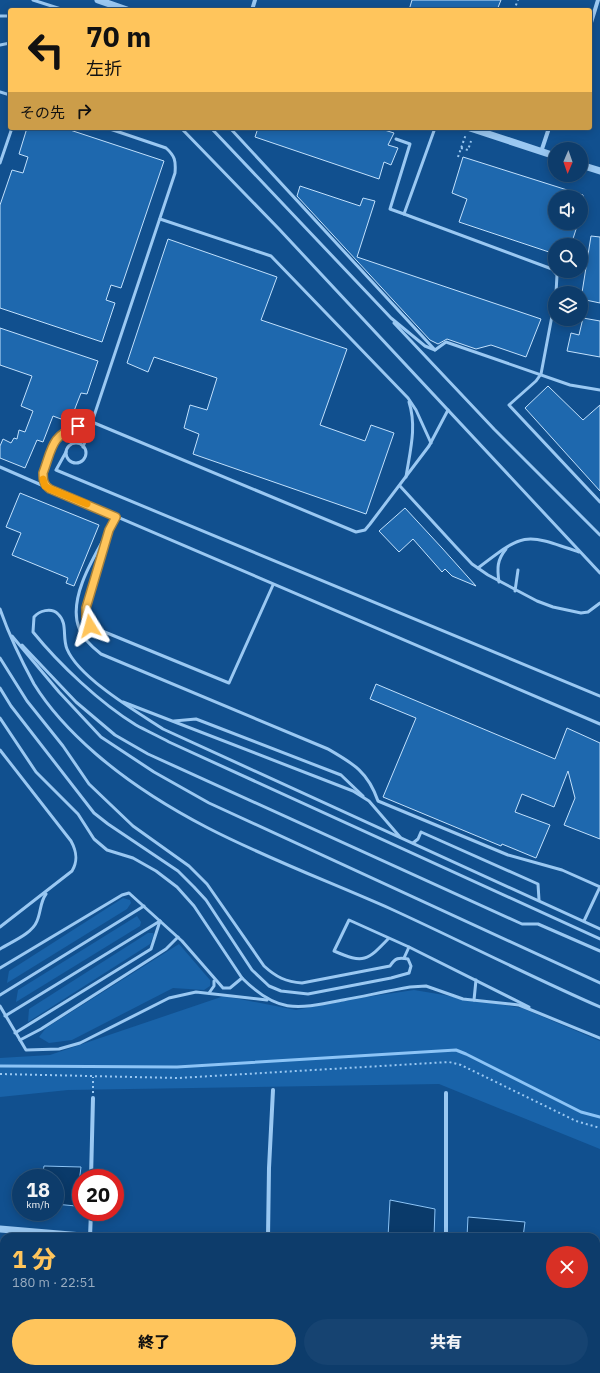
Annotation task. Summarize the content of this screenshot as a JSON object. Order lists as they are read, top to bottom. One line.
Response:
{"north":"bottom","page":{"turn":["70 m","左折"],"then":"その先","speed":"18 km/h","limit":"20","heading":["1 分","180 m · 22:51"],"buttons":["終了","共有"]}}
